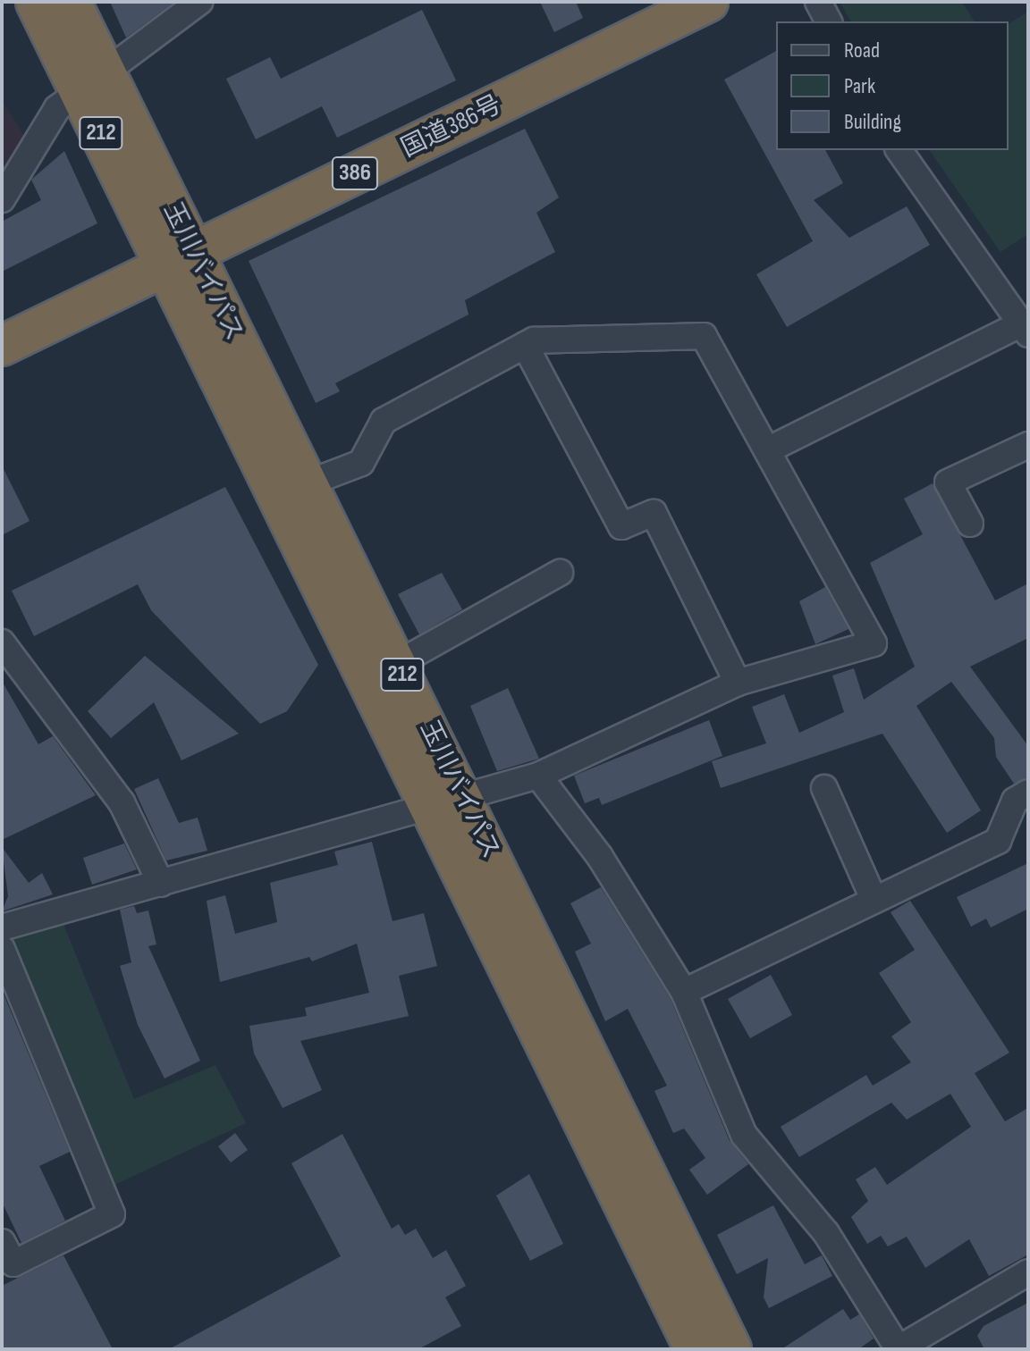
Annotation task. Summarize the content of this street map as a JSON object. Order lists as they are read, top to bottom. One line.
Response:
{"streets":{"highway":["国道386号","212","386","玉川バイパス"]},"crossings":[["国道386号","玉川バイパス"]],"legend":["Road","Park","Building"]}
